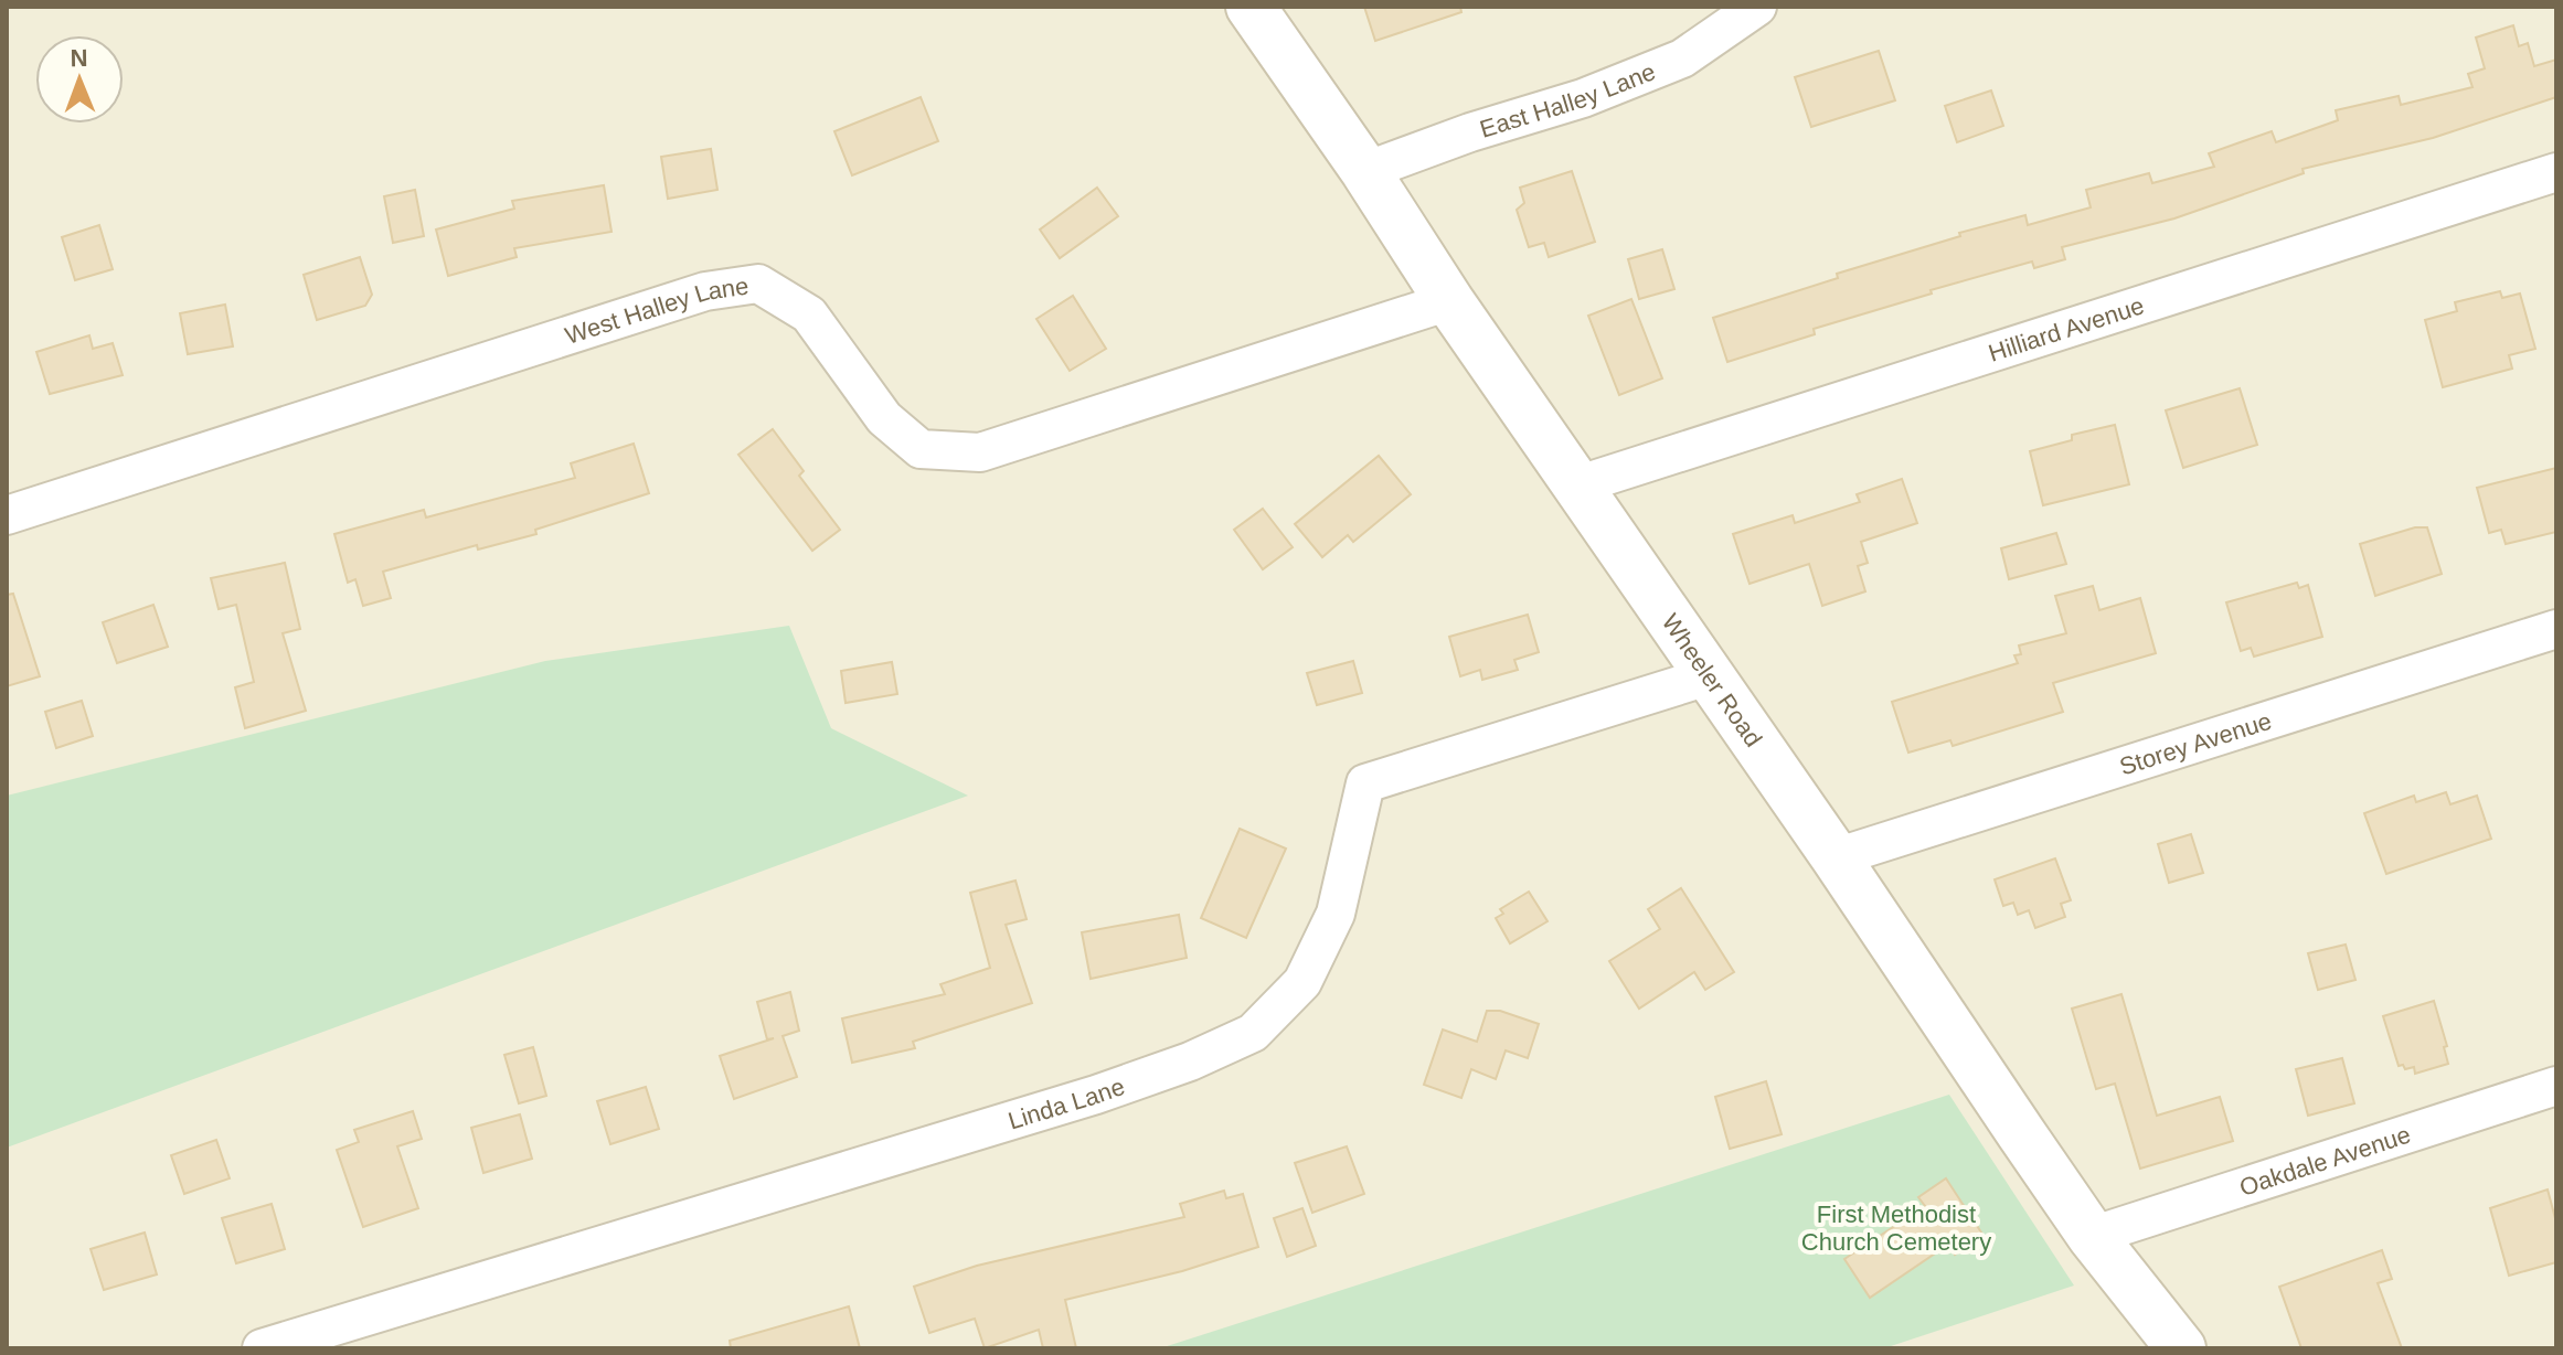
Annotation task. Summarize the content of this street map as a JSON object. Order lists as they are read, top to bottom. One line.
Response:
{"streets":{"main road":["Wheeler Road"],"street":["East Halley Lane","West Halley Lane","Hilliard Avenue","Storey Avenue","Linda Lane","Oakdale Avenue"]},"crossings":[["East Halley Lane","Wheeler Road"],["West Halley Lane","Wheeler Road"],["Hilliard Avenue","Wheeler Road"],["Wheeler Road","Storey Avenue"],["Wheeler Road","Linda Lane"],["Wheeler Road","Oakdale Avenue"]],"parks":["First Methodist Church Cemetery"],"north":"top"}
